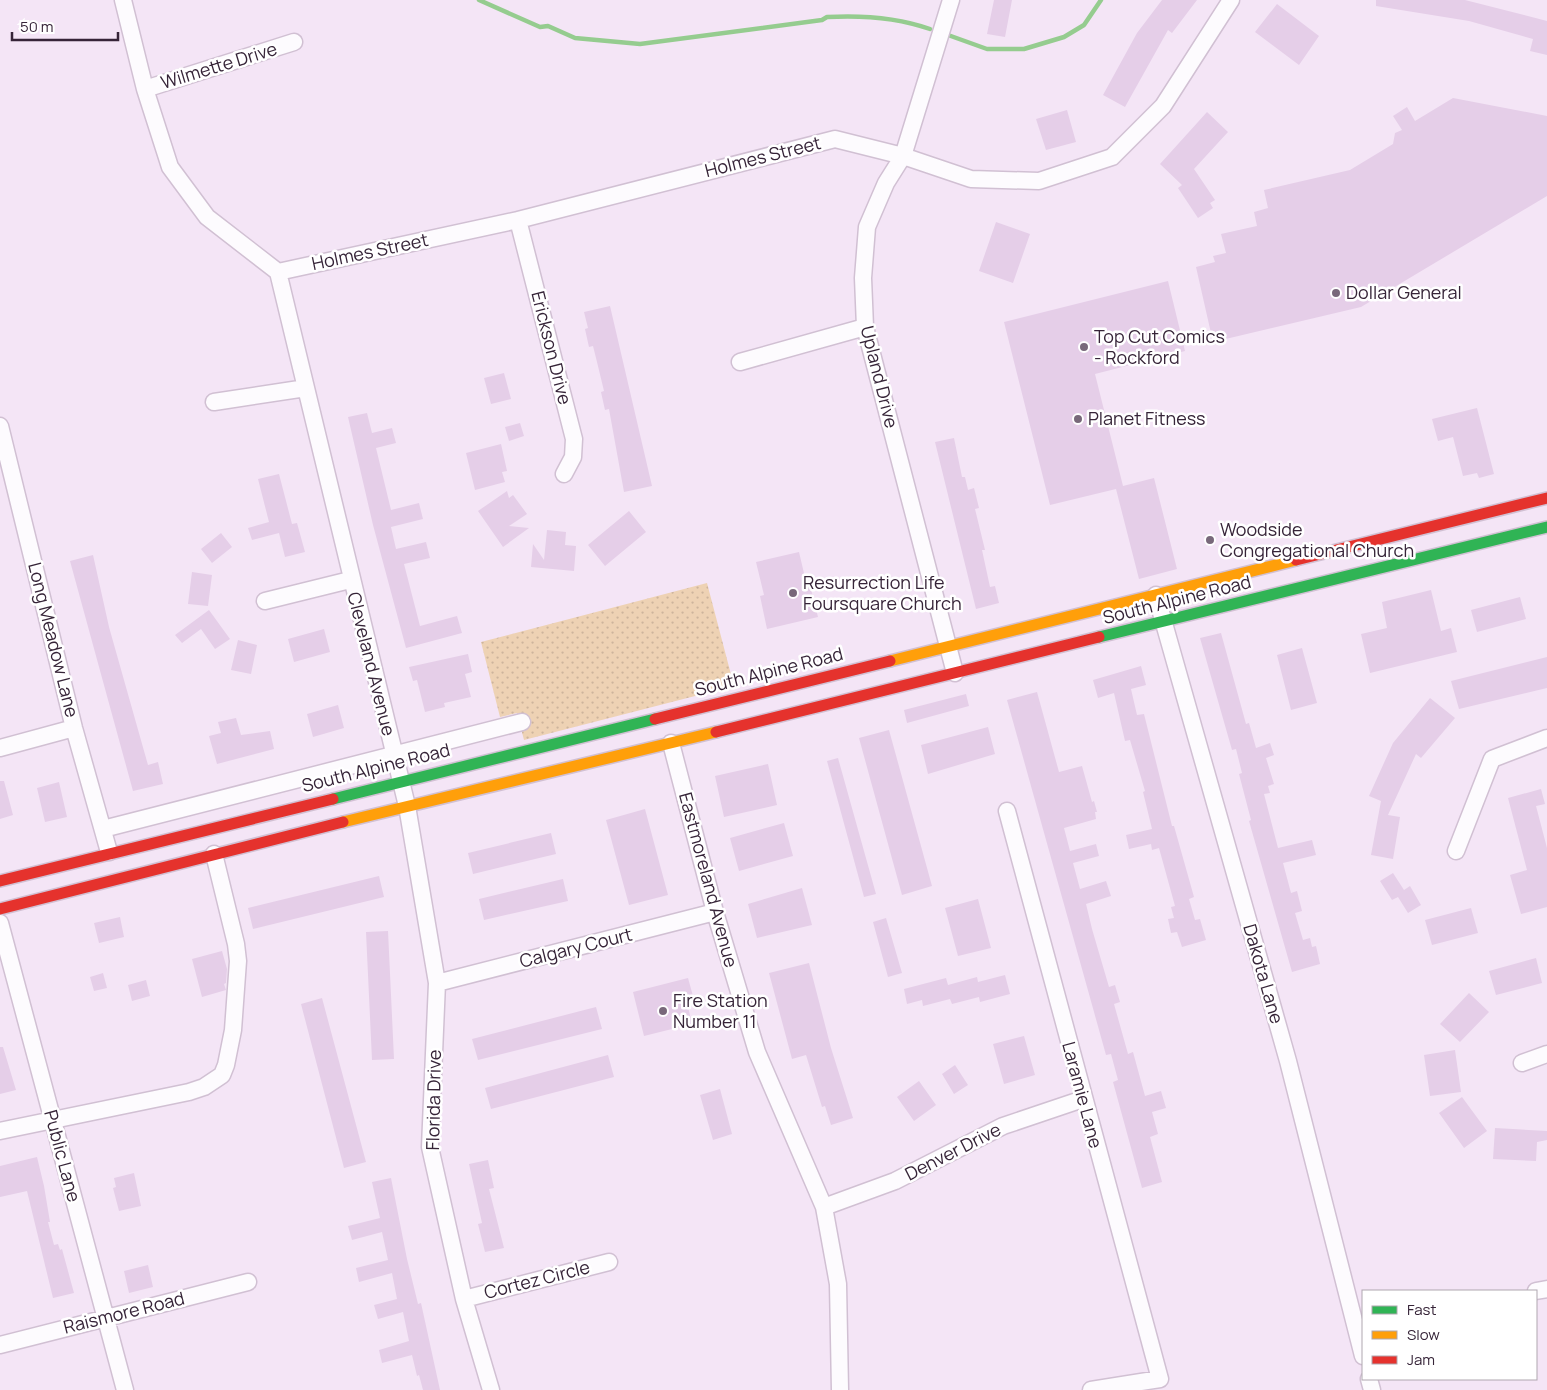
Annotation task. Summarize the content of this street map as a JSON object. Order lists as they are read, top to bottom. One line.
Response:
{"streets":{"main road":["South Alpine Road"],"street":["Wilmette Drive","Holmes Street","Erickson Drive","Upland Drive","Long Meadow Lane","Cleveland Avenue","Eastmoreland Avenue","Calgary Court","Dakota Lane","Laramie Lane","Florida Drive","Denver Drive","Public Lane","Cortez Circle","Raismore Road"]},"crossings":[["Holmes Street","Erickson Drive"],["Holmes Street","Upland Drive"],["Holmes Street","Cleveland Avenue"],["Upland Drive","South Alpine Road"],["South Alpine Road","Long Meadow Lane"],["South Alpine Road","Cleveland Avenue"],["South Alpine Road","Eastmoreland Avenue"],["South Alpine Road","Dakota Lane"],["South Alpine Road","Florida Drive"],["Cleveland Avenue","Florida Drive"],["Eastmoreland Avenue","Calgary Court"],["Eastmoreland Avenue","Denver Drive"],["Calgary Court","Florida Drive"],["Laramie Lane","Denver Drive"],["Florida Drive","Cortez Circle"],["Public Lane","Raismore Road"]],"places":["Dollar General","Top Cut Comics - Rockford","Planet Fitness","Woodside Congregational Church","Resurrection Life Foursquare Church","Fire Station Number 11"],"legend":["Fast","Slow","Jam"],"scale_bar":"50 m"}
